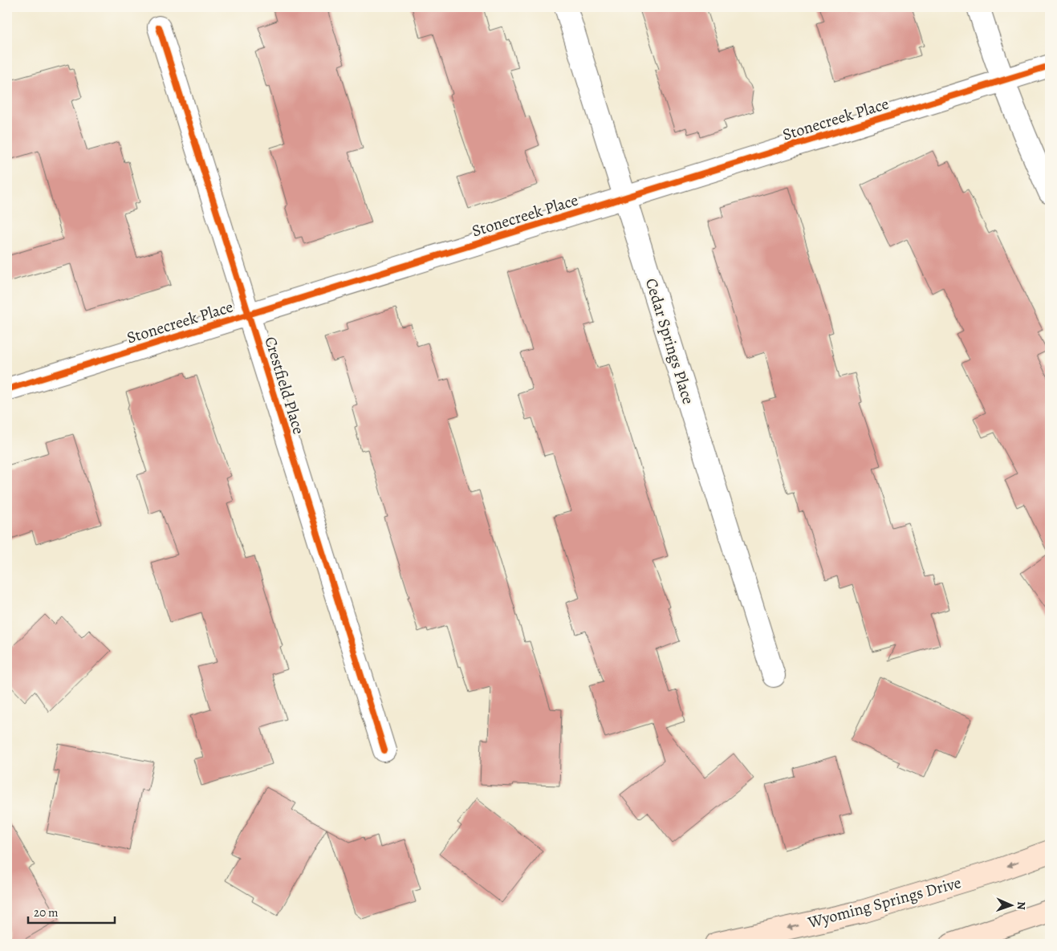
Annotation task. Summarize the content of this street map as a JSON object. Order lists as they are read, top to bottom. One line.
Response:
{"streets":{"street":["Stonecreek Place","Cedar Springs Place","Crestfield Place","Wyoming Springs Drive"]},"crossings":[["Stonecreek Place","Cedar Springs Place"],["Stonecreek Place","Crestfield Place"]],"one_way":["Wyoming Springs Drive"],"scale_bar":"20 m","north":"right"}
